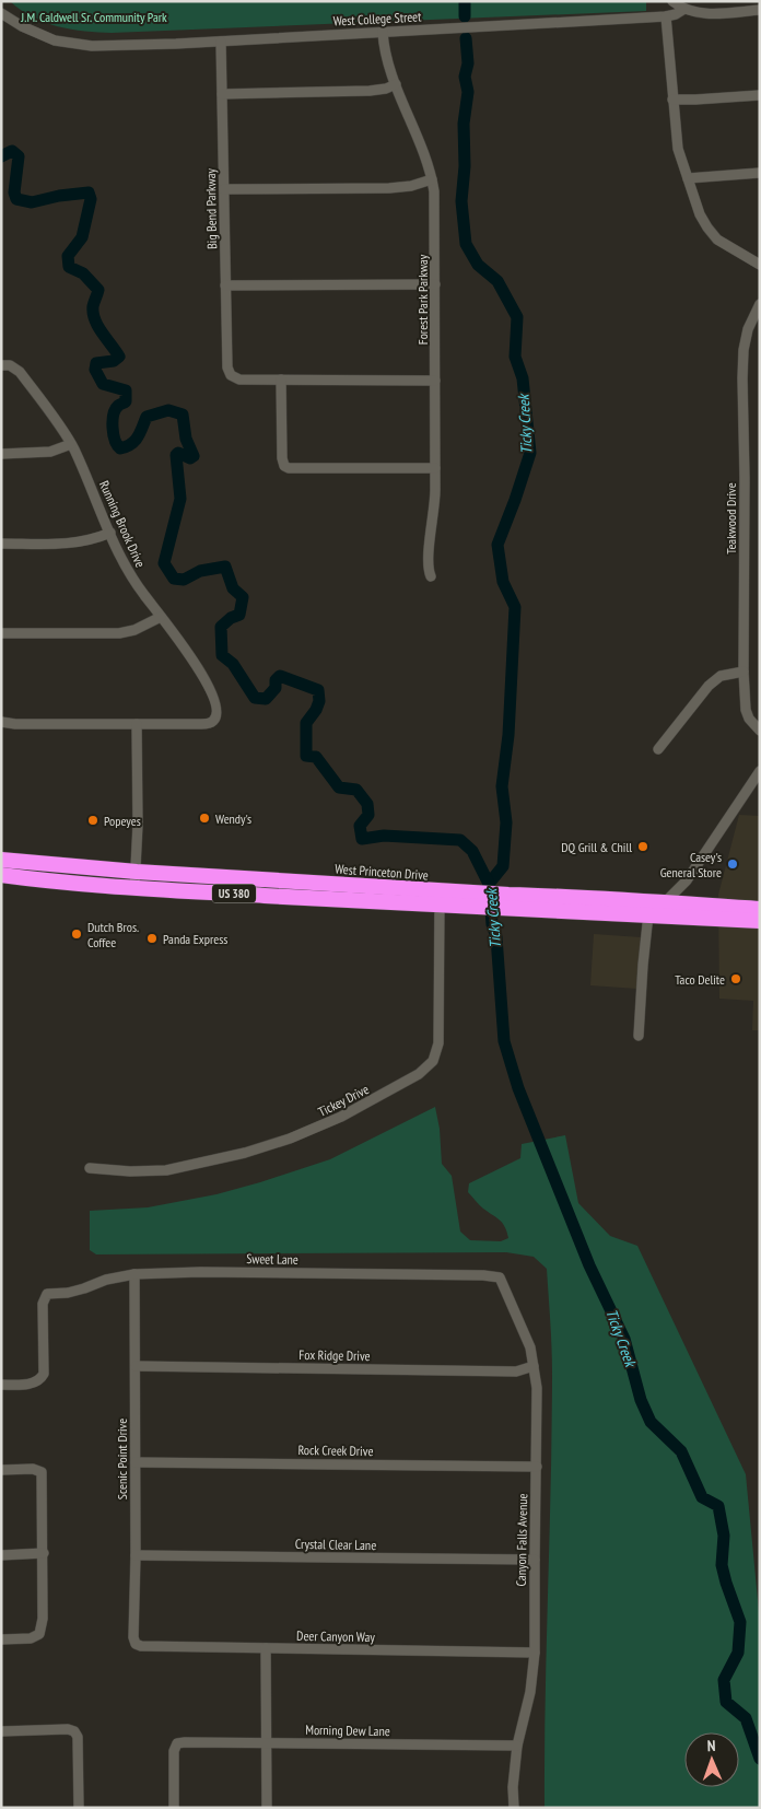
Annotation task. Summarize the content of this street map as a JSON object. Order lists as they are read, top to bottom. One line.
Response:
{"streets":{"highway":["West Princeton Drive","US 380"],"street":["West College Street","Big Bend Parkway","Forest Park Parkway","Teakwood Drive","Running Brook Drive","Tickey Drive","Sweet Lane","Fox Ridge Drive","Rock Creek Drive","Scenic Point Drive","Canyon Falls Avenue","Crystal Clear Lane","Deer Canyon Way","Morning Dew Lane"]},"crossings":[["West College Street","Big Bend Parkway"],["West College Street","Forest Park Parkway"],["West Princeton Drive","Tickey Drive"],["Sweet Lane","Scenic Point Drive"],["Sweet Lane","Canyon Falls Avenue"],["Fox Ridge Drive","Scenic Point Drive"],["Fox Ridge Drive","Canyon Falls Avenue"],["Rock Creek Drive","Scenic Point Drive"],["Rock Creek Drive","Canyon Falls Avenue"],["Scenic Point Drive","Crystal Clear Lane"],["Scenic Point Drive","Deer Canyon Way"],["Canyon Falls Avenue","Crystal Clear Lane"],["Canyon Falls Avenue","Deer Canyon Way"],["Canyon Falls Avenue","Morning Dew Lane"]],"water":["Ticky Creek"],"parks":["J.M. Caldwell Sr. Community Park"],"places":["Wendy's","Popeyes","DQ Grill & Chill","Casey's General Store","Dutch Bros. Coffee","Panda Express","Taco Delite"],"north":"top"}
